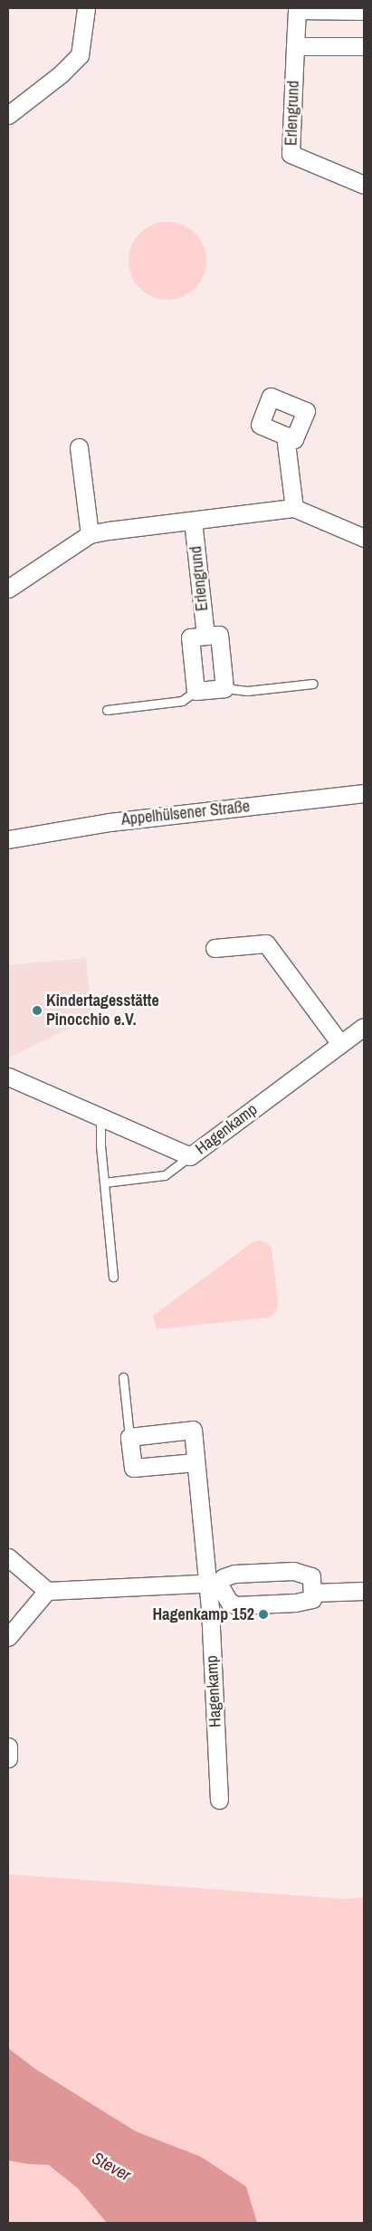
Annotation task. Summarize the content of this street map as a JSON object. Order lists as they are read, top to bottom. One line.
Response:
{"streets":{"street":["Erlengrund","Appelhülsener Straße","Hagenkamp"]},"water":["Stever"],"places":["Kindertagesstätte Pinocchio e.V.","Hagenkamp 152"]}
